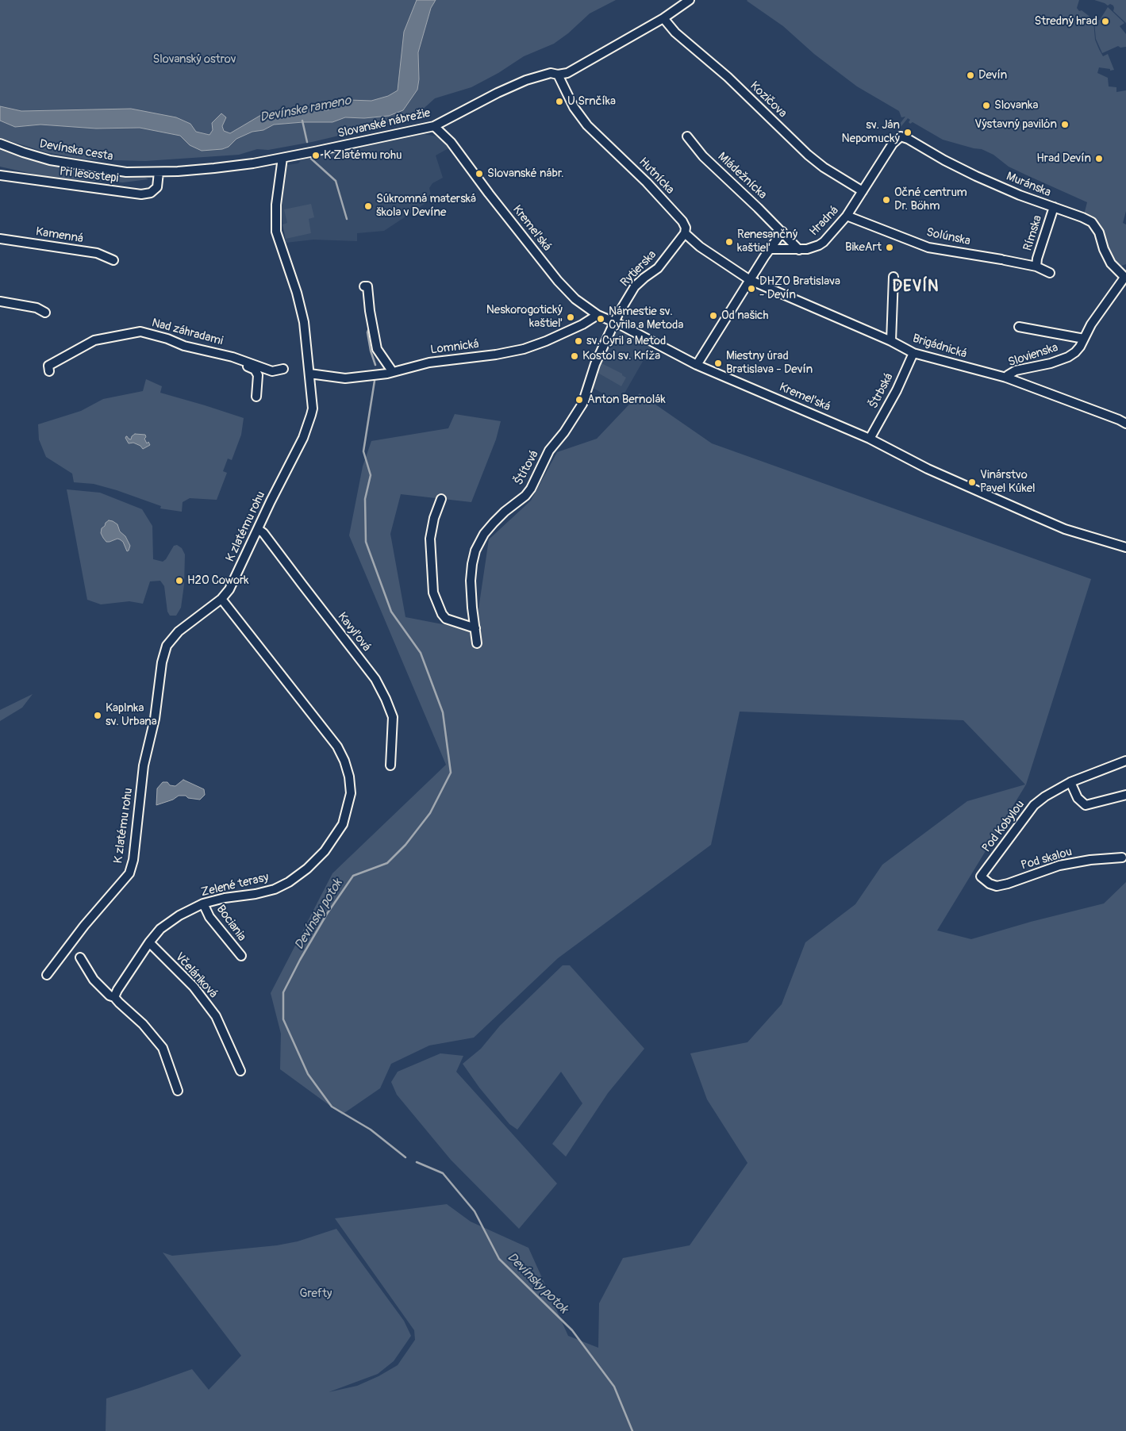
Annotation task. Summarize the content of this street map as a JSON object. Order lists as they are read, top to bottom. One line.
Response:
{"streets":{"street":["Kozičova","Slovanské nábrežie","Devínska cesta","Pri lesostepi","Hutnícka","Mládežnícka","Muránska","Hradná","Kremeľská","Rímska","Kamenná","Solúnska","Rytierska","Nad záhradami","Brigádnická","Lomnická","Slovienska","Štrbská","Štítová","K zlatému rohu","Kavyľová","Pod Kobylou","Pod skalou","Zelené terasy","Bociania","Včeláriková"]},"crossings":[["Kozičova","Slovanské nábrežie"],["Kozičova","Hradná"],["Slovanské nábrežie","Devínska cesta"],["Slovanské nábrežie","Pri lesostepi"],["Slovanské nábrežie","Hutnícka"],["Slovanské nábrežie","Kremeľská"],["Slovanské nábrežie","K zlatému rohu"],["Hutnícka","Rytierska"],["Hutnícka","Brigádnická"],["Mládežnícka","Hradná"],["Muránska","Hradná"],["Muránska","Rímska"],["Muránska","Slovienska"],["Hradná","Solúnska"],["Kremeľská","Rytierska"],["Kremeľská","Lomnická"],["Kremeľská","Štrbská"],["Kremeľská","Štítová"],["Rímska","Solúnska"],["Rytierska","Štítová"],["Brigádnická","Slovienska"],["Brigádnická","Štrbská"],["Lomnická","K zlatému rohu"],["K zlatému rohu","Kavyľová"],["K zlatému rohu","Zelené terasy"],["Pod Kobylou","Pod skalou"],["Zelené terasy","Bociania"],["Zelené terasy","Včeláriková"]],"districts":["DEVÍN"],"water":["Devínske rameno","Devínsky potok"],"parks":["Slovanský ostrov","Grefty"],"places":["Stredný hrad","Devín","U Srnčíka","Slovanka","Výstavný pavilón","sv. Ján Nepomucký","K Zlatému rohu","Hrad Devín","Slovanské nábr.","Očné centrum Dr. Böhm","Súkromná materská škola v Devíne","Renesančný kaštieľ","BikeArt","DHZO Bratislava - Devín","Od našich","Neskorogotický kaštieľ","Námestie sv. Cyrila a Metoda","sv. Cyril a Metod","Kostol sv. Kríža","Miestny úrad Bratislava - Devín","Anton Bernolák","Vinárstvo Pavel Kúkel","H2O Cowork","Kaplnka sv. Urbana"]}
